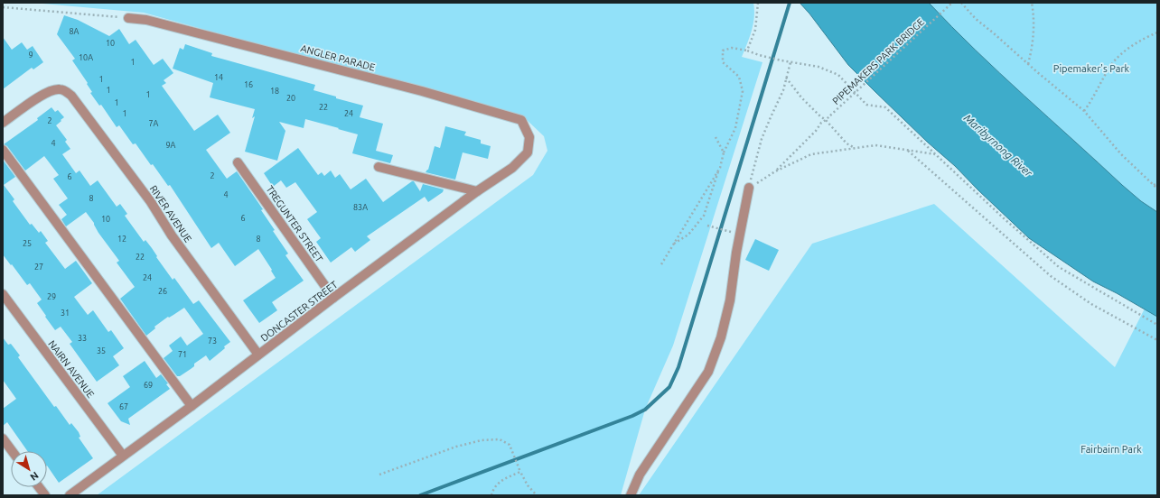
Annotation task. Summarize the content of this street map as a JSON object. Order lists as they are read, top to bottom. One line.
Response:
{"streets":{"street":["ANGLER PARADE","RIVER AVENUE","TREGUNTER STREET","DONCASTER STREET","NAIRN AVENUE"],"path":["PIPEMAKERS PARK BRIDGE"]},"crossings":[["ANGLER PARADE","DONCASTER STREET"],["RIVER AVENUE","DONCASTER STREET"],["TREGUNTER STREET","DONCASTER STREET"],["DONCASTER STREET","NAIRN AVENUE"]],"water":["Maribyrnong River"],"parks":["Pipemaker's Park","Fairbairn Park"],"house_numbers":["8A","10","9","10A","1","14","1","16","1","18","1","20","1","22","1","24","2","7A","4","9A","2","6","4","8","83A","6","10","12","8","25","22","27","24","26","29","31","33","73","35","71","69","67"],"north":"bottom right"}
